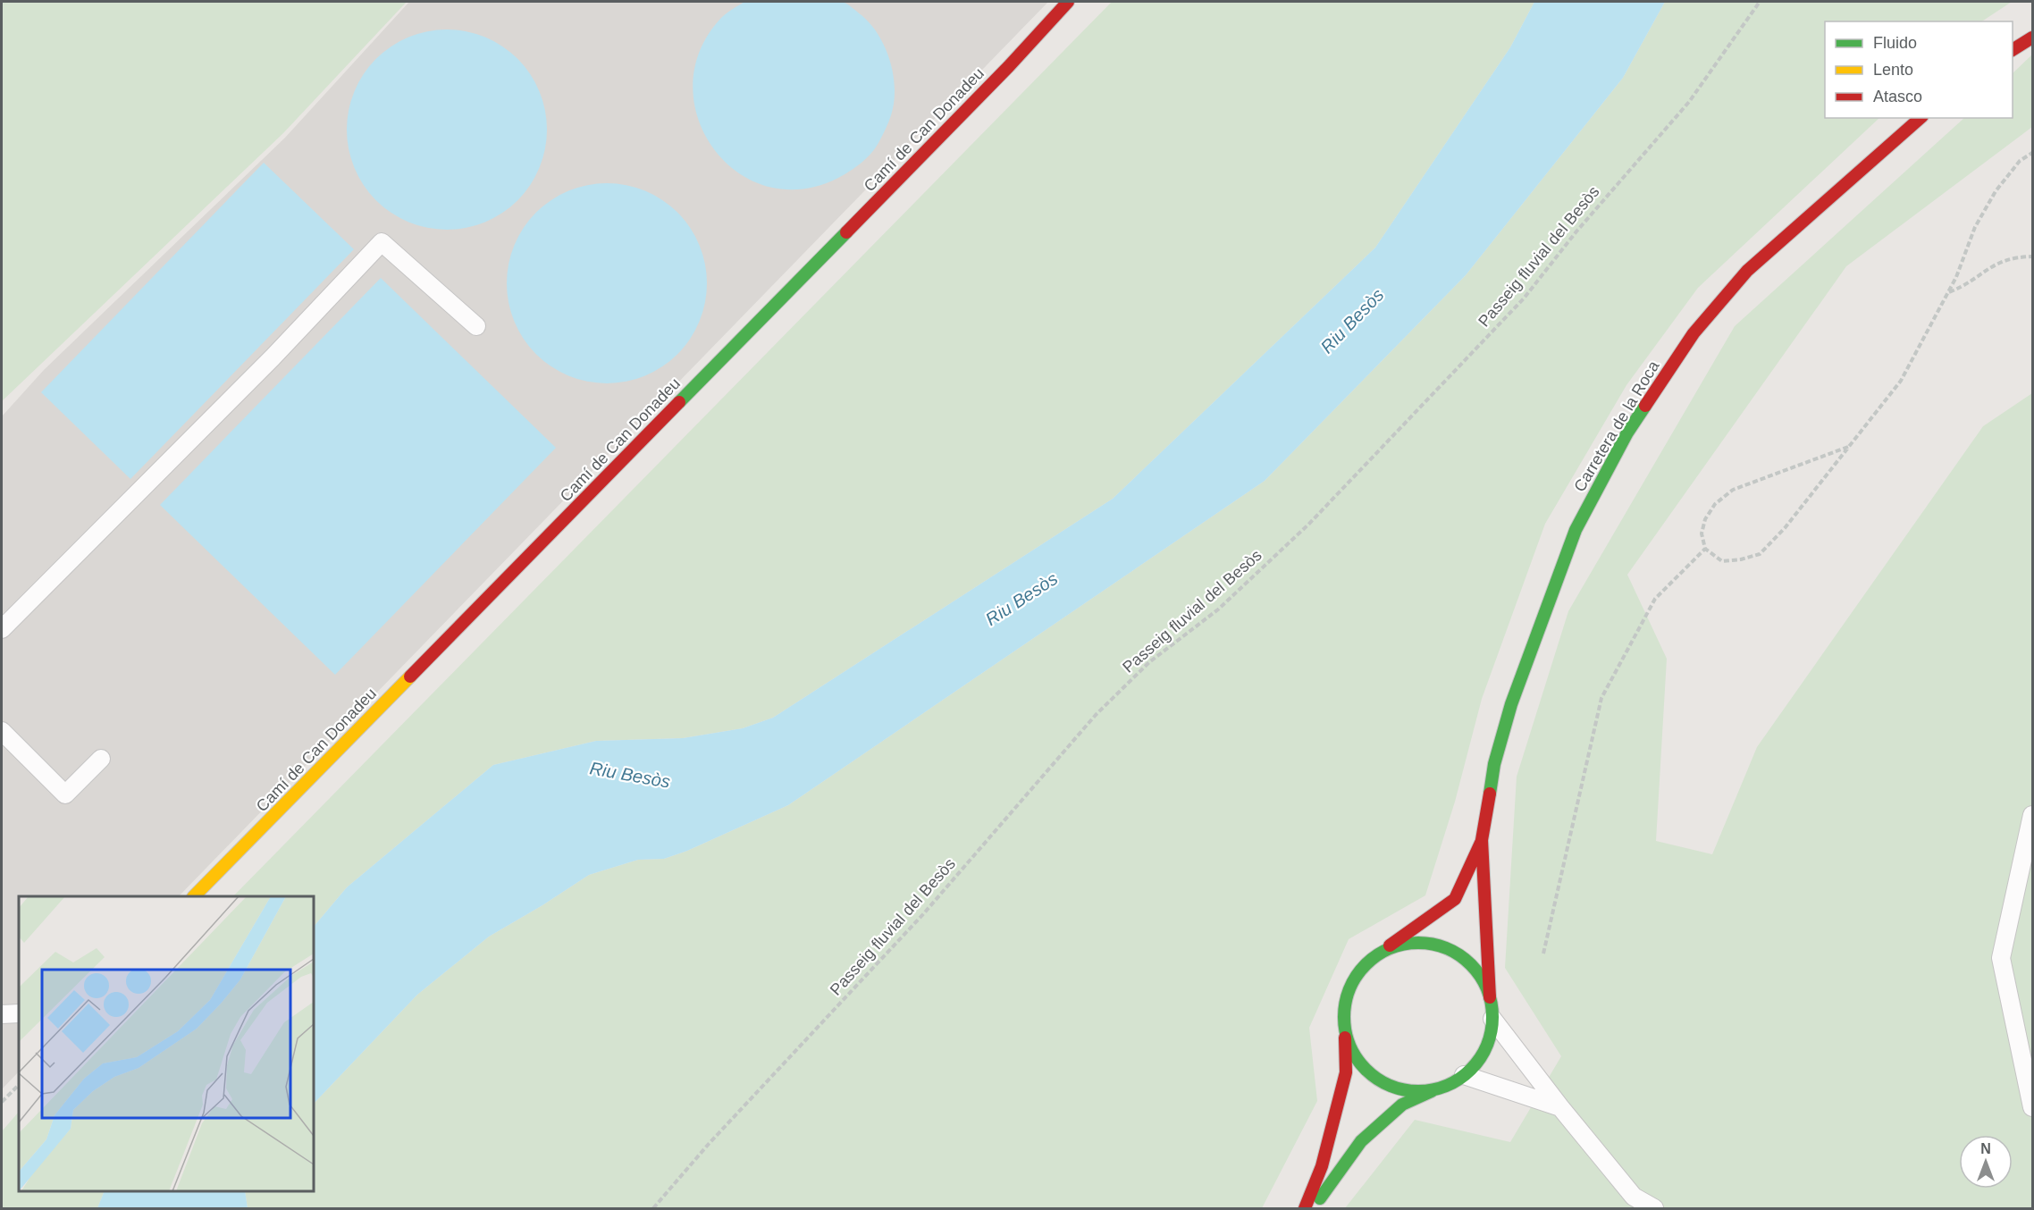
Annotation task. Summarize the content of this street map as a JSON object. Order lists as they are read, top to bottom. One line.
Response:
{"streets":{"street":["Camí de Can Donadeu","Carretera de la Roca"],"path":["Passeig fluvial del Besòs"]},"water":["Riu Besòs"],"legend":["Fluido","Lento","Atasco"],"north":"top"}
